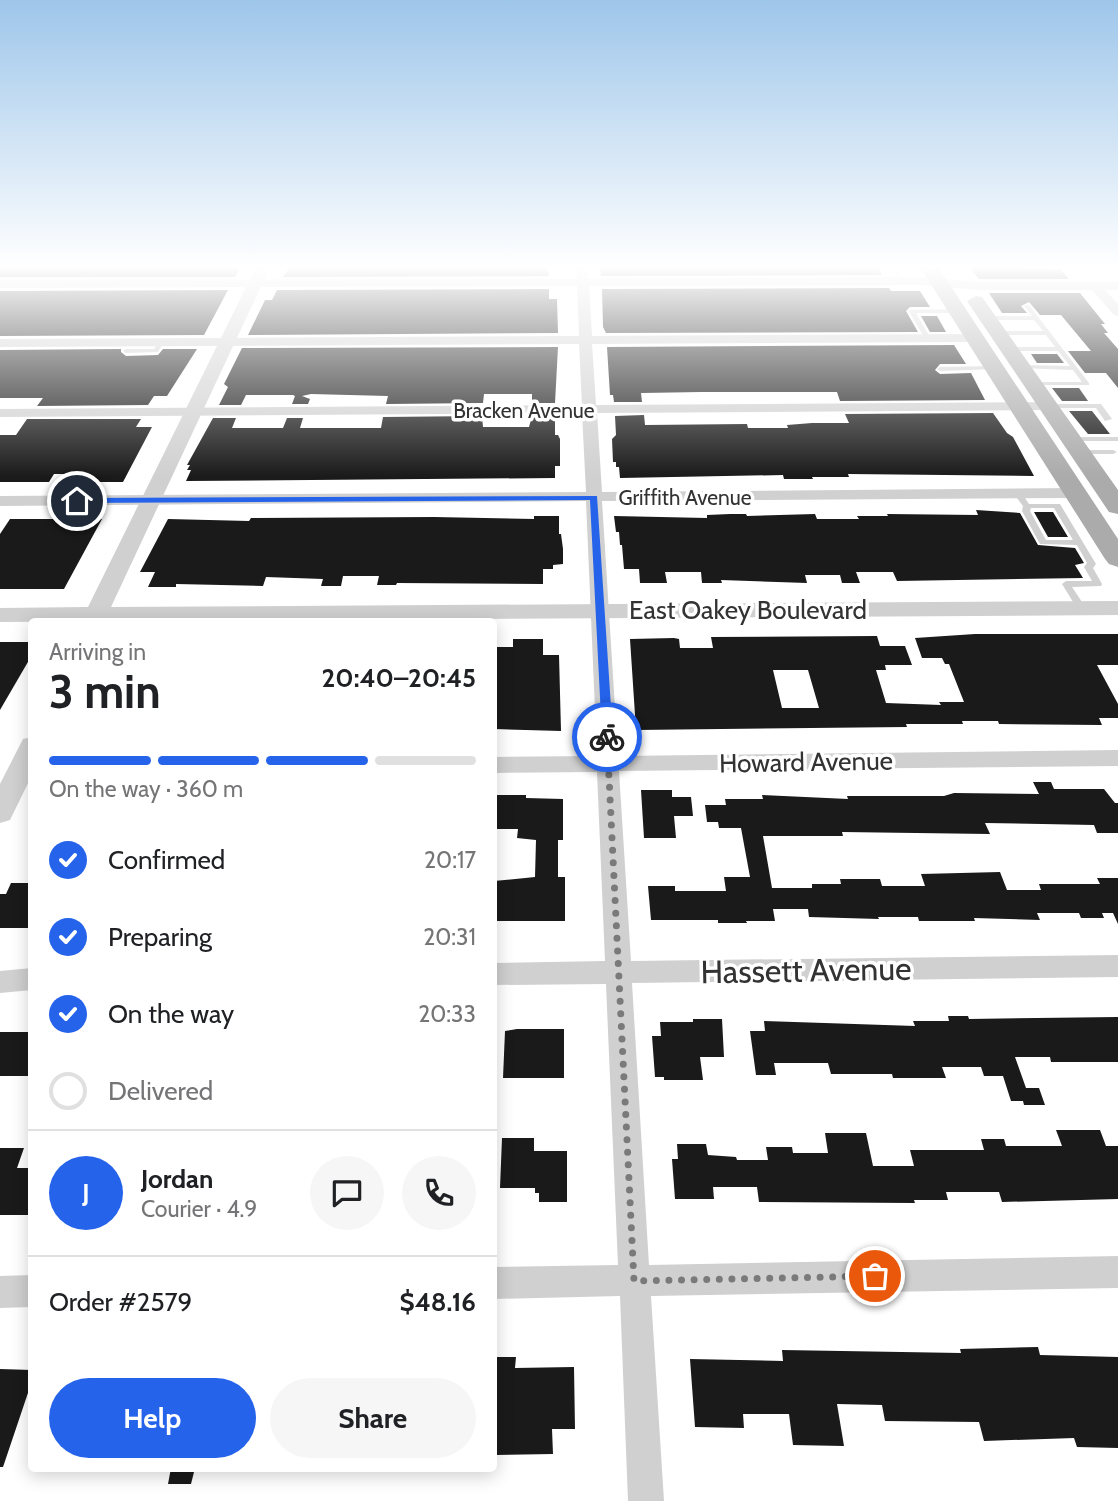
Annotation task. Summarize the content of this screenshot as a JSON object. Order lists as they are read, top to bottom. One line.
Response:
{"streets":{"street":["Bracken Avenue","Griffith Avenue","East Oakey Boulevard","Howard Avenue","Hassett Avenue"]},"page":{"heading":["3 min","Arriving in","20:40–20:45"],"panel":["Jordan","Courier · 4.9","Order #2579","$48.16"],"bar":"On the way · 360 m","list":[["Confirmed","20:17"],["Preparing","20:31"],["On the way","20:33"],"Delivered"],"round":"J","buttons":["Help","Share"]}}
